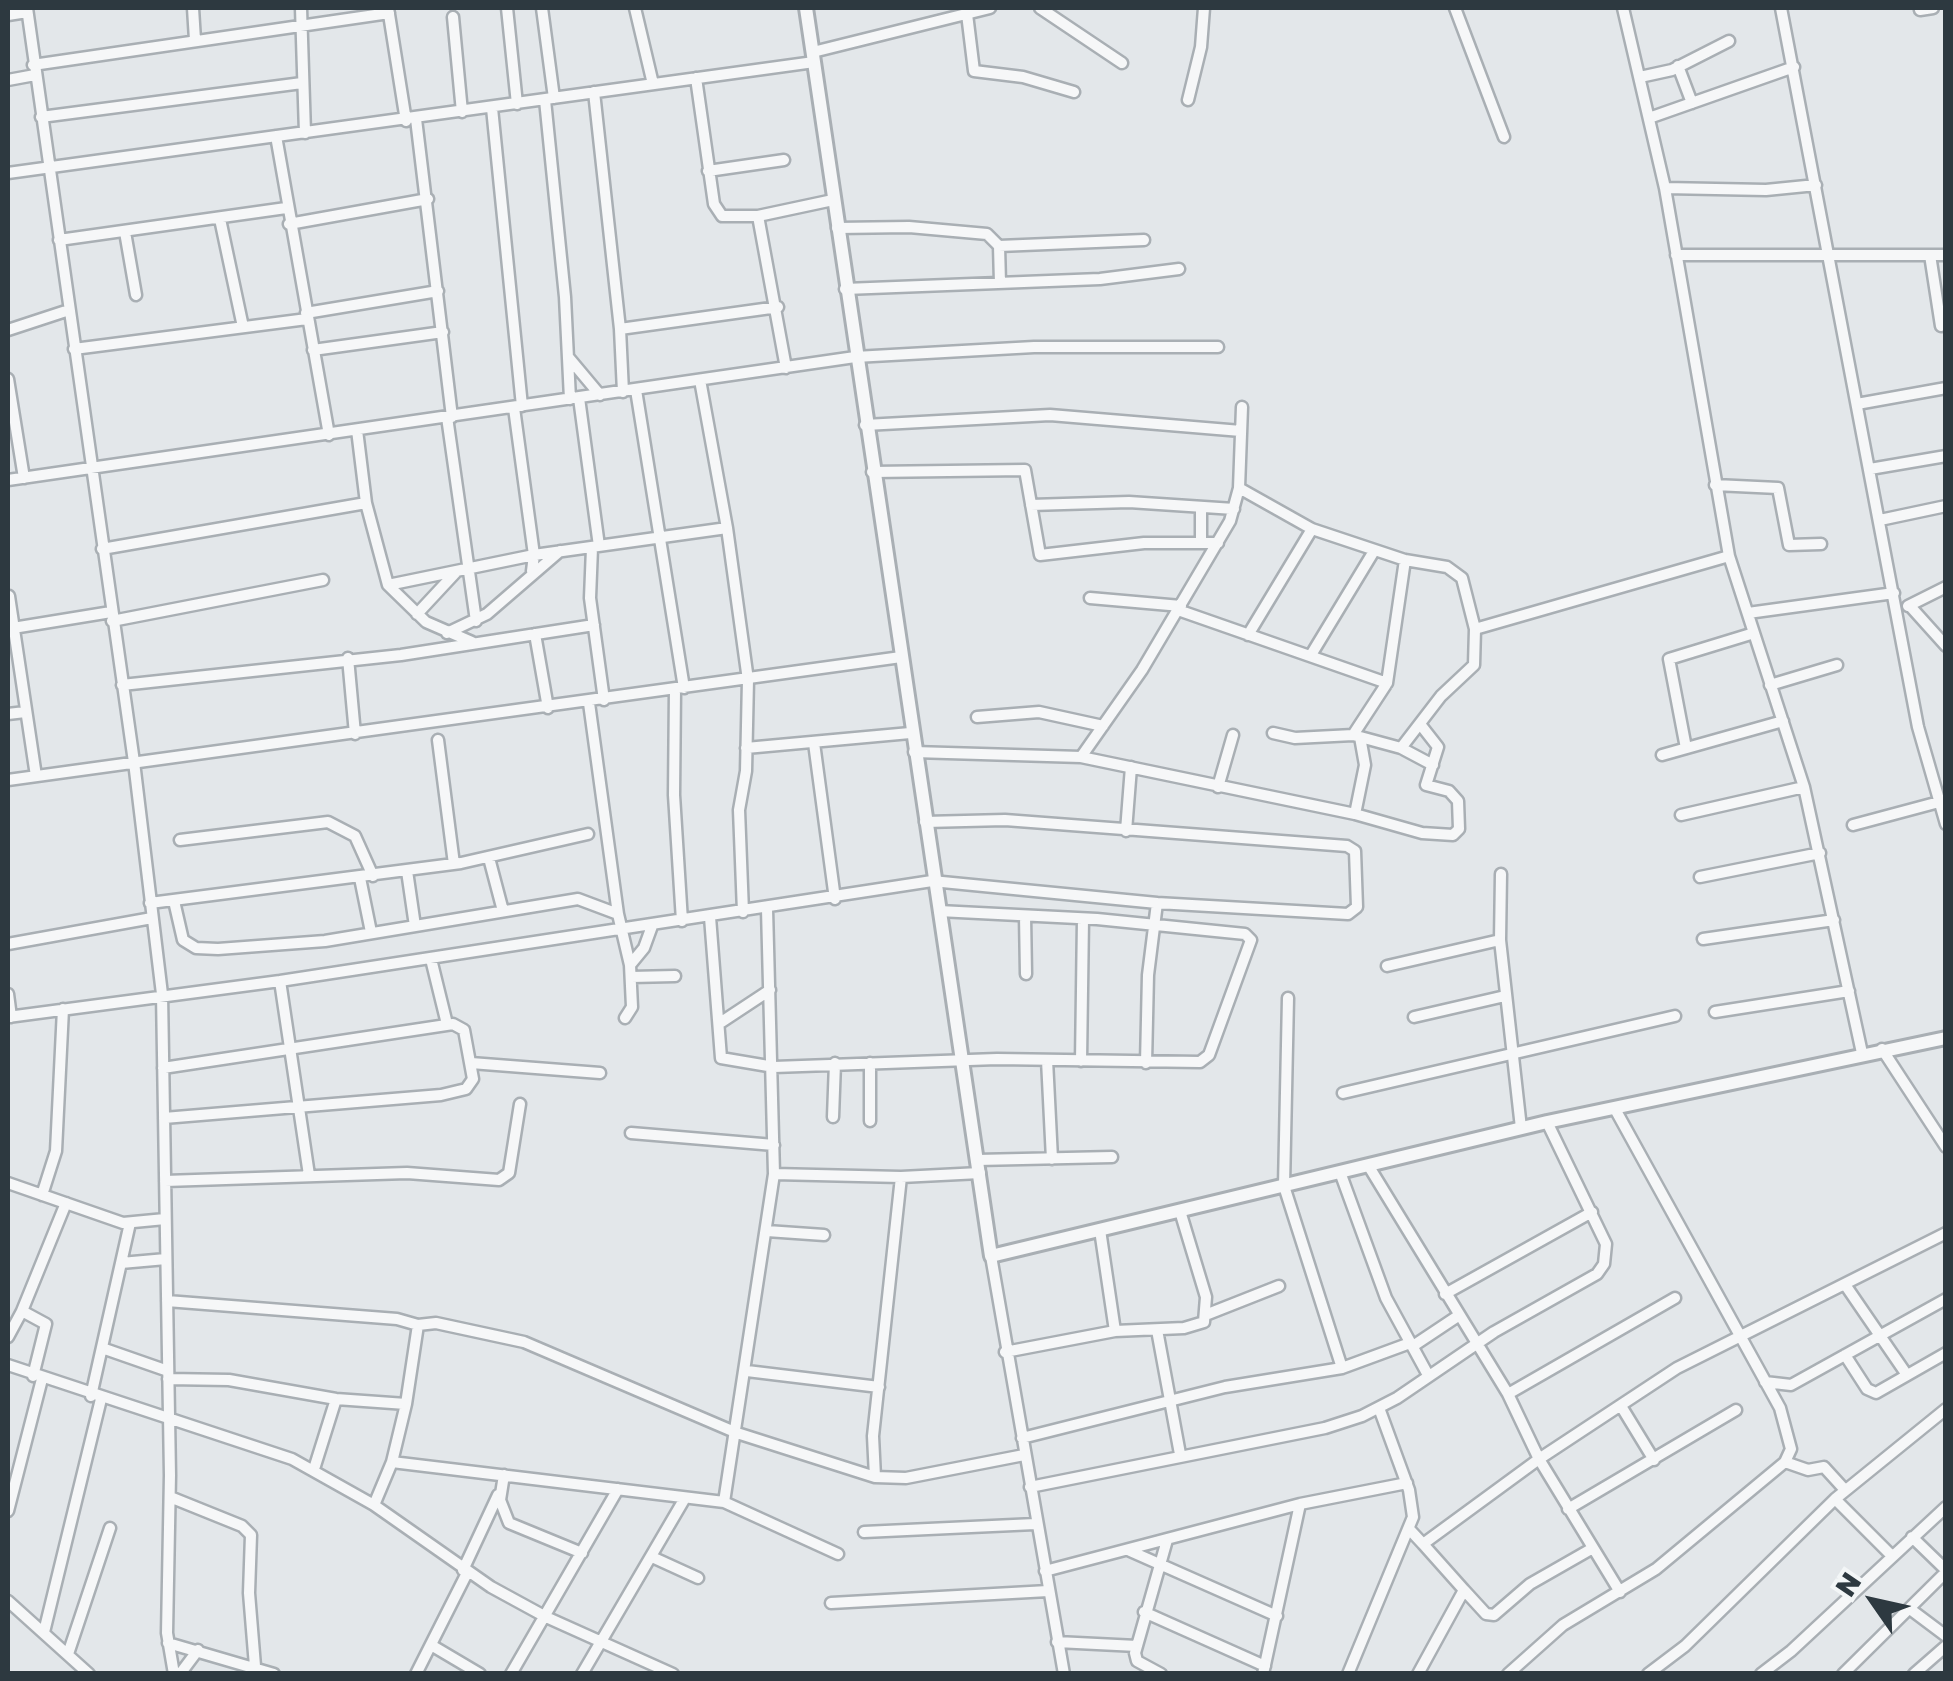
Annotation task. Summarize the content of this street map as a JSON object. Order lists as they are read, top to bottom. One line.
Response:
{"north":"top left"}
